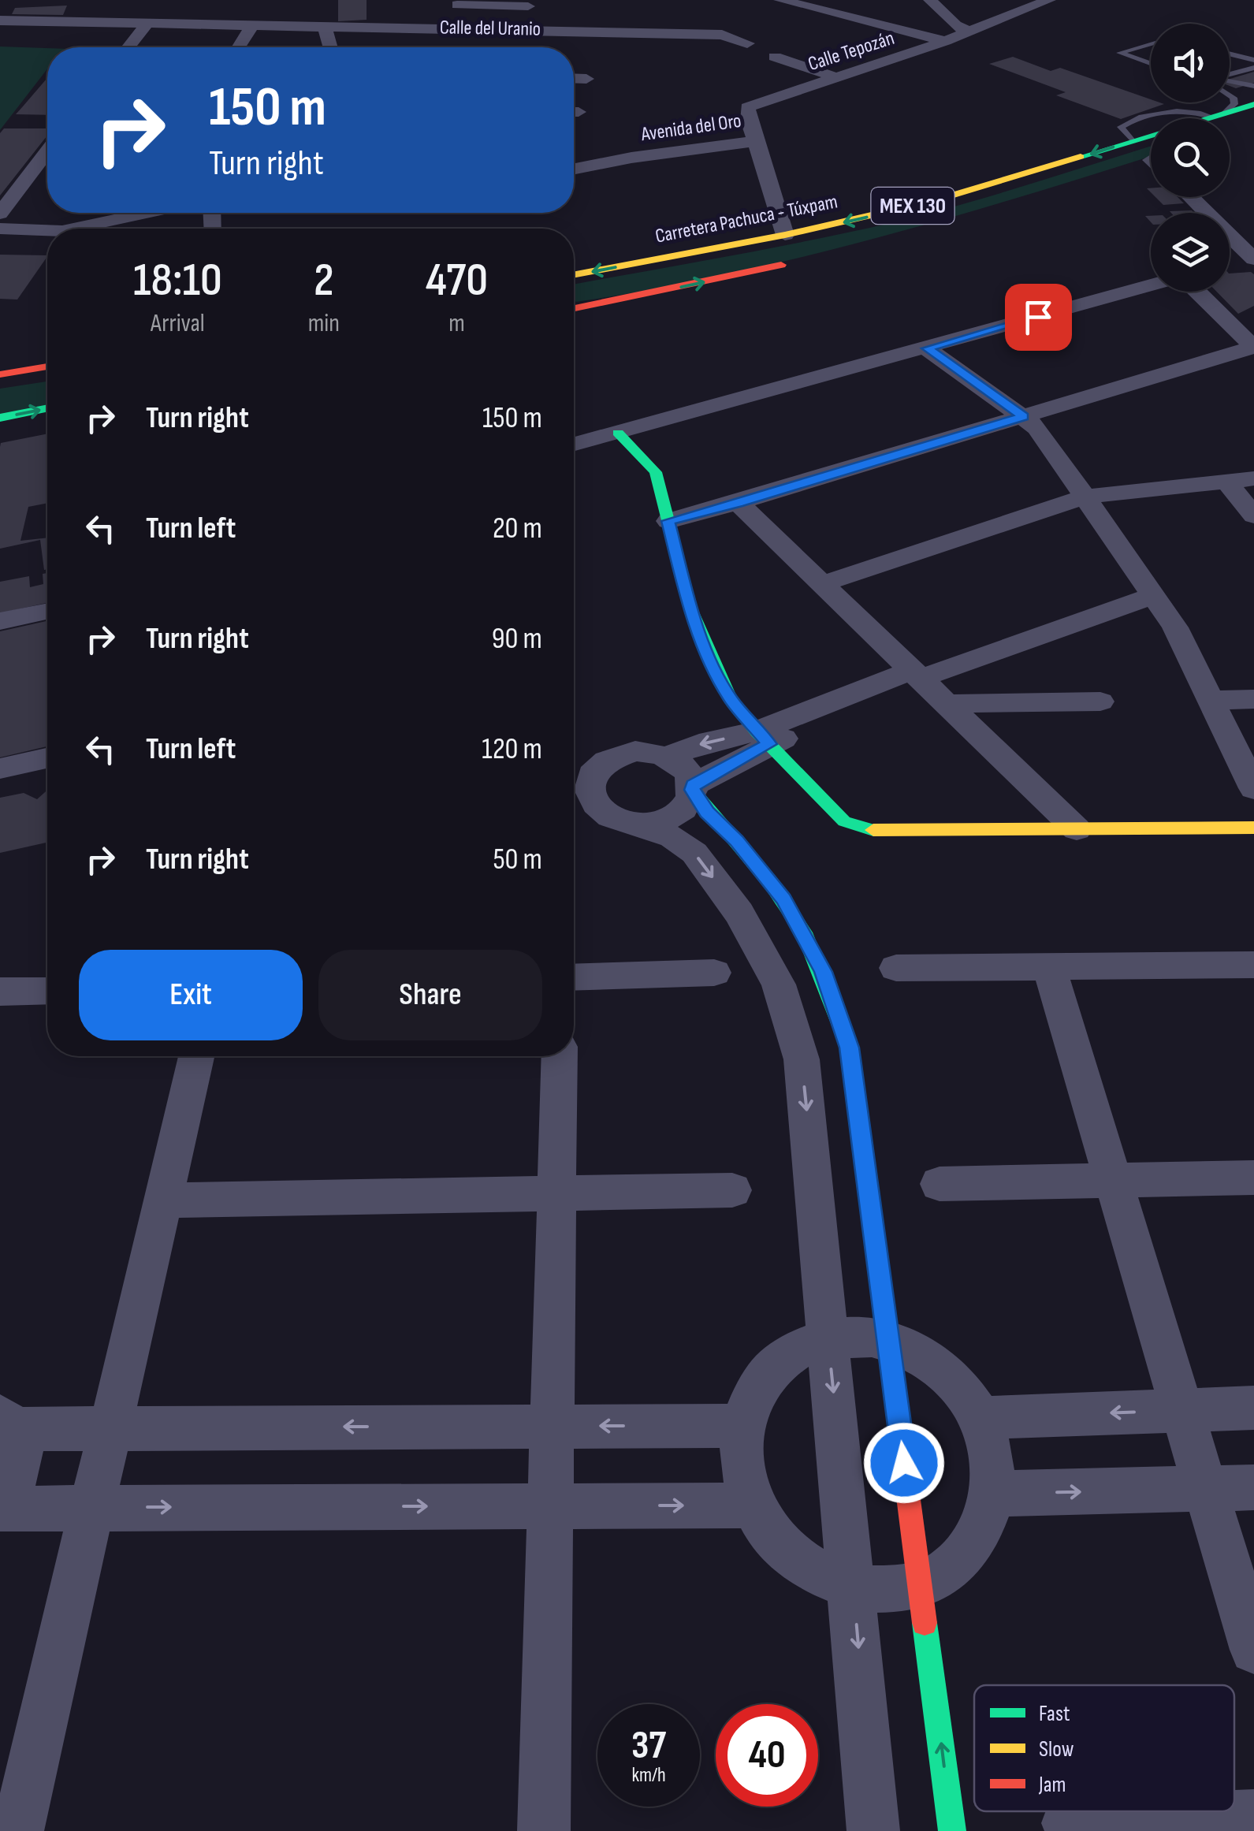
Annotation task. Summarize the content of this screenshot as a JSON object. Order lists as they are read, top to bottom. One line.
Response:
{"streets":{"street":["Calle Tepozán","Avenida del Oro","MEX 130","Carretera Pachuca - Túxpam"]},"crossings":[["Calle Tepozán","Avenida del Oro"]],"legend":["Fast","Slow","Jam"],"page":{"turn":["150 m","Turn right"],"eta":["18:10","Arrival","2","min","470","m"],"list":[{"name":"Turn right","value":"150 m"},{"name":"Turn left","value":"20 m"},{"name":"Turn right","value":"90 m"},{"name":"Turn left","value":"120 m"},{"name":"Turn right","value":"50 m"}],"buttons":["Exit","Share"],"speed":"37 km/h","limit":"40"}}
